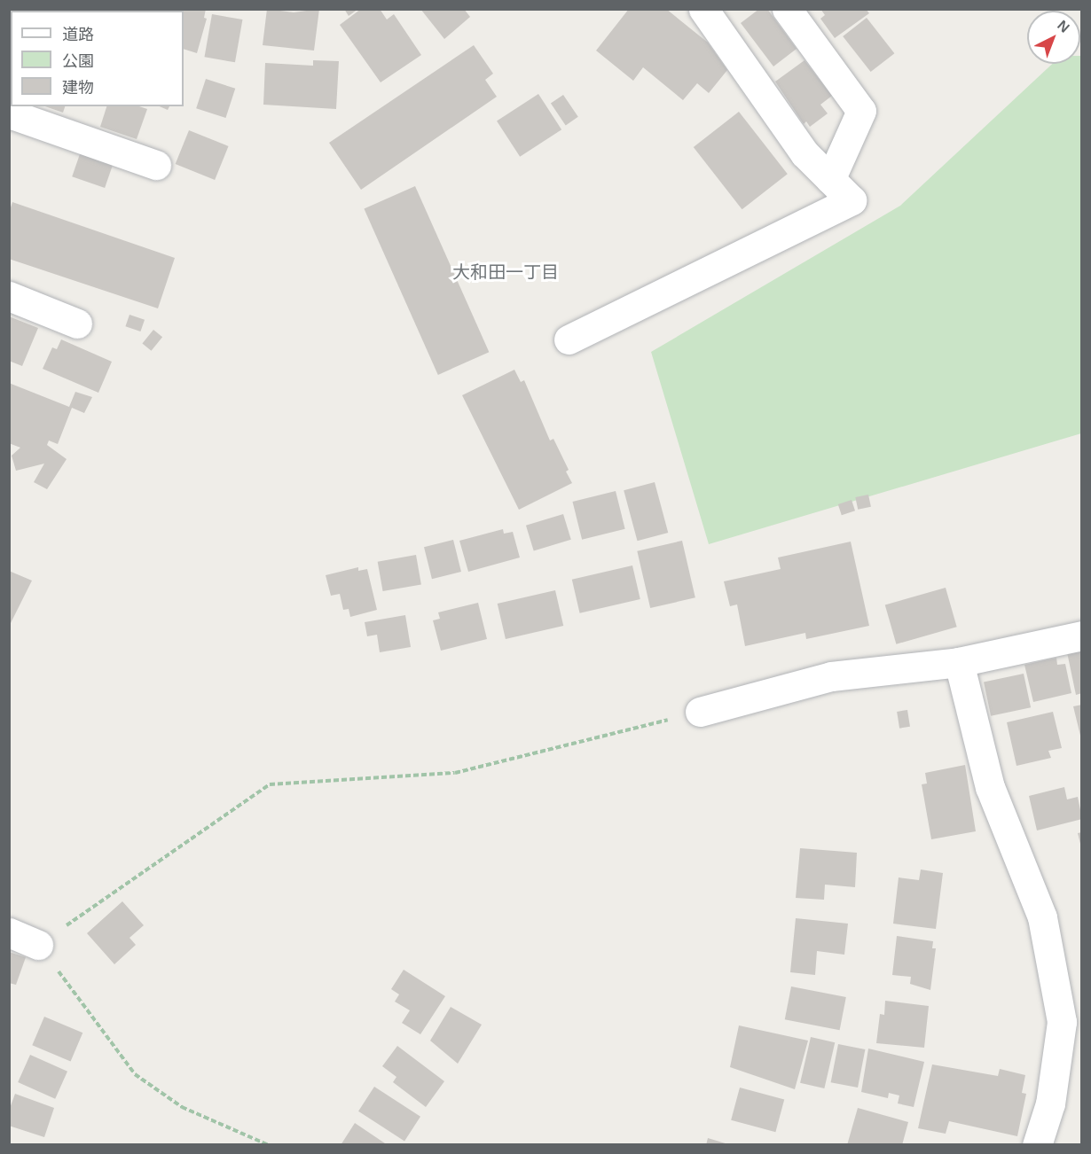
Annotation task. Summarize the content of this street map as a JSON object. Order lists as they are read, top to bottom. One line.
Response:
{"districts":["大和田一丁目"],"legend":["道路","公園","建物"],"north":"top right"}
